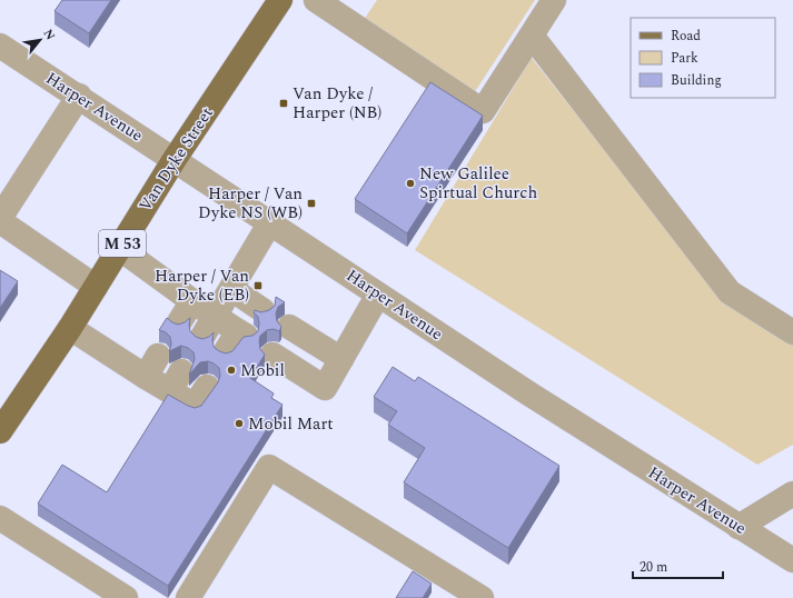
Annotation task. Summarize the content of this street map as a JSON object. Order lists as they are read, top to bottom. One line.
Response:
{"streets":{"main road":["Van Dyke Street","M 53"],"street":["Harper Avenue"]},"crossings":[["Harper Avenue","Van Dyke Street"]],"places":{"transit":["Van Dyke / Harper (NB)","Harper / Van Dyke NS (WB)","Harper / Van Dyke (EB)"],"other":["New Galilee Spirtual Church","Mobil","Mobil Mart"]},"legend":["Road","Park","Building"],"scale_bar":"20 m","north":"top right"}
